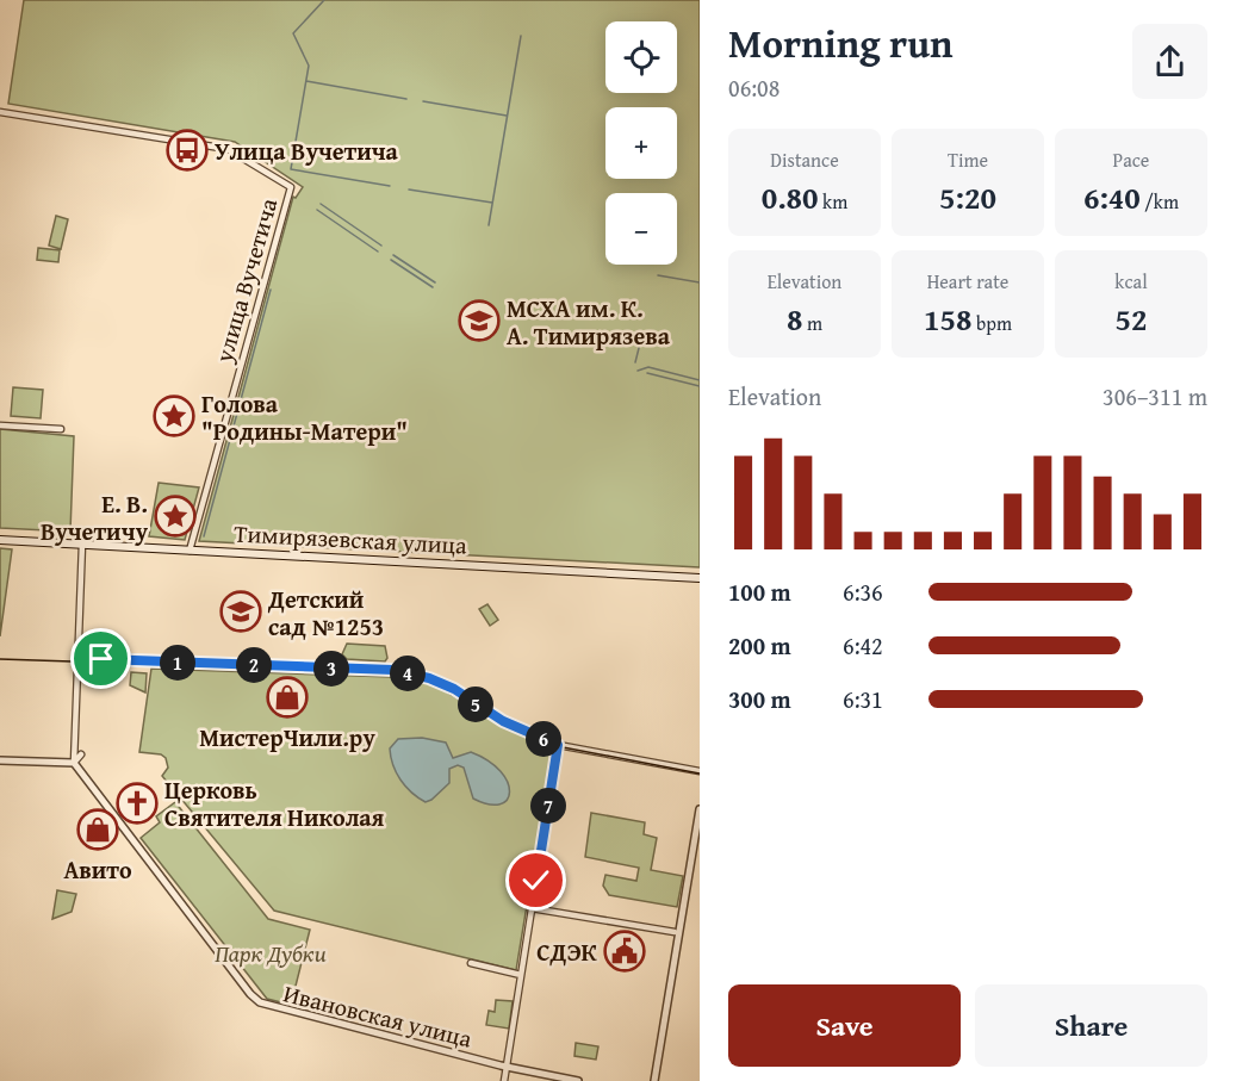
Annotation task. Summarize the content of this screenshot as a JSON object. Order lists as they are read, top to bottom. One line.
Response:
{"streets":{"main road":["Тимирязевская улица"],"street":["улица Вучетича","Ивановская улица"]},"crossings":[["улица Вучетича","Тимирязевская улица"]],"parks":["Парк Дубки"],"places":{"bus stop":["Улица Вучетича"],"school or university":["МСХА им. К. А. Тимирязева","Детский сад №1253"],"place":["Голова \"Родины-Матери\"","Е. В. Вучетичу"],"shop":["МистерЧили.ру","Авито"],"church":["Церковь Святителя Николая"],"public building":["СДЭК"]},"page":{"heading":["Morning run","06:08"],"map_buttons":["+","−"],"stats":[["Distance","0.80 km"],["Time","5:20"],["Pace","6:40 /km"],["Elevation","8 m"],["Heart rate","158 bpm"],["kcal","52"]],"chart":["Elevation","306–311 m"],"list":[{"name":"100 m","note":"6:36"},{"name":"200 m","note":"6:42"},{"name":"300 m","note":"6:31"}],"pins":["1","2","3","4","5","6","7"],"buttons":["Save","Share"]}}
